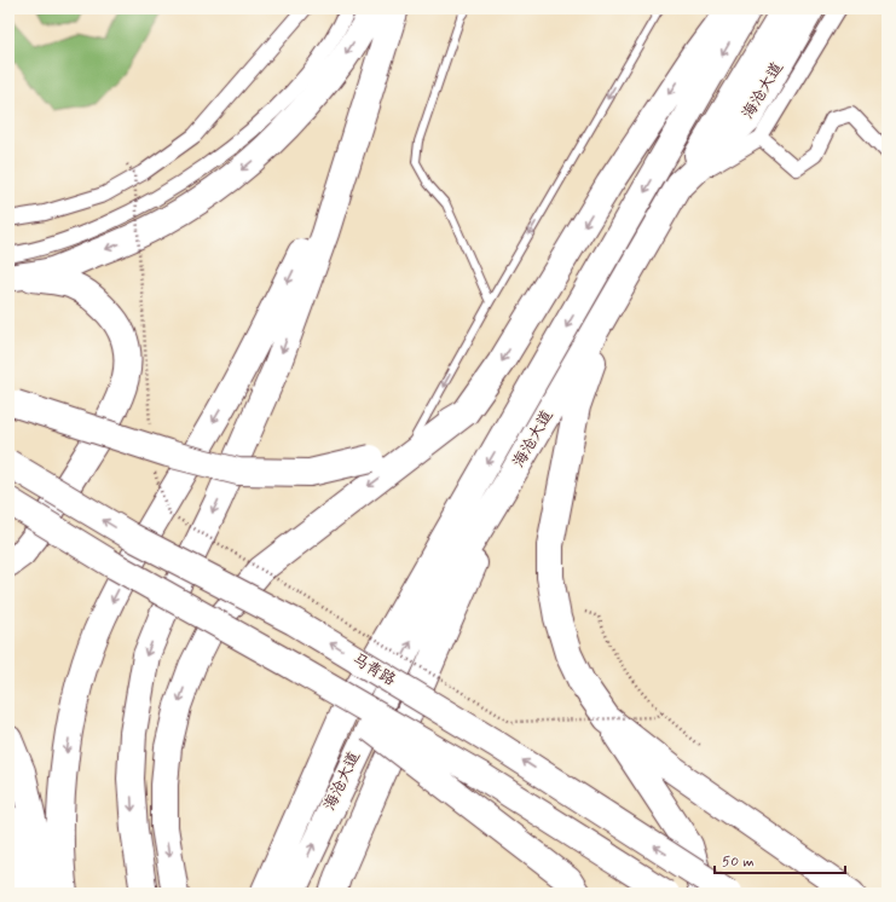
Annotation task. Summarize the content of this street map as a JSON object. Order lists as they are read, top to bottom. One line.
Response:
{"streets":{"highway":["海沧大道","马青路"]},"scale_bar":"50 m"}
